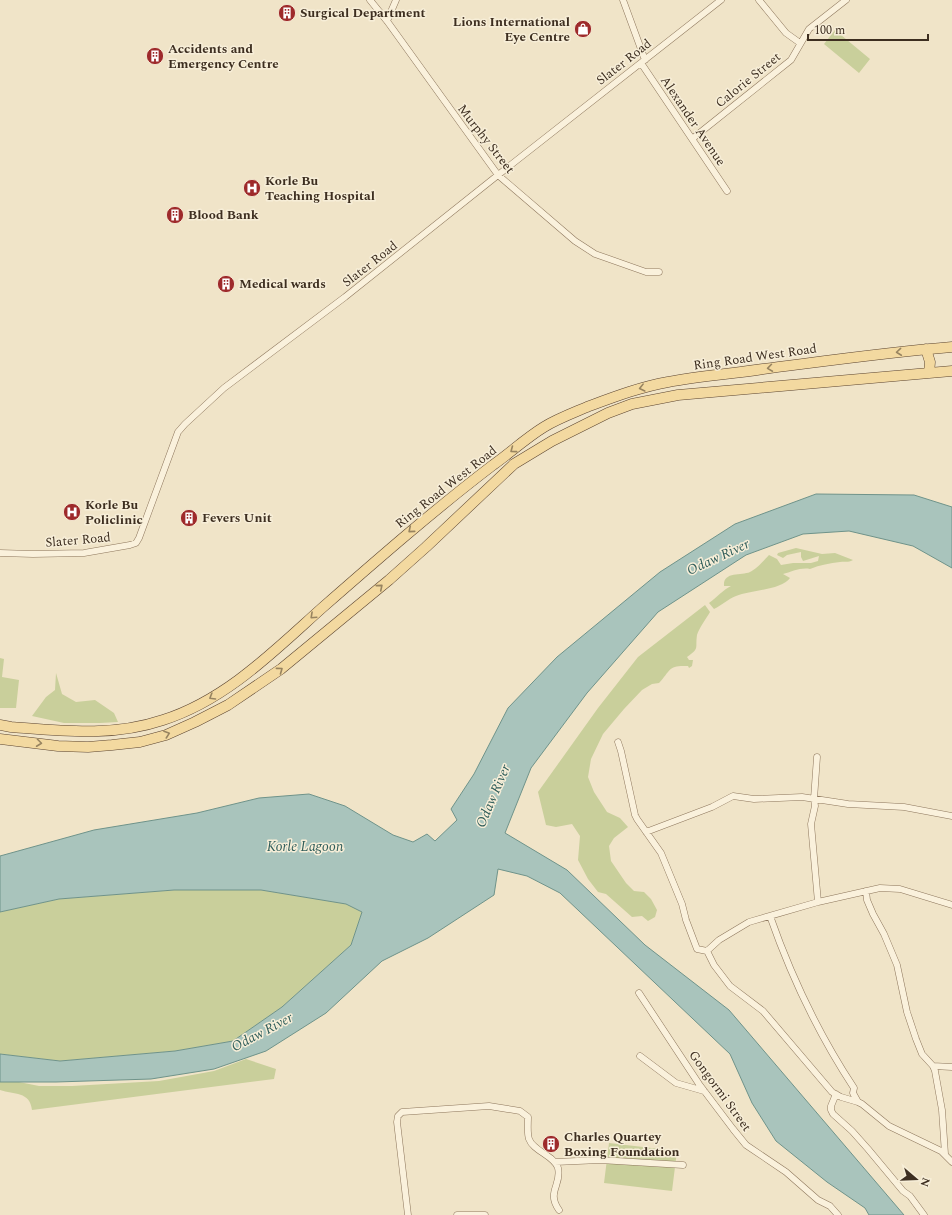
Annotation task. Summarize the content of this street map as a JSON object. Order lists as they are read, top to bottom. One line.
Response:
{"streets":{"main road":["Ring Road West Road"],"street":["Slater Road","Calorie Street","Alexander Avenue","Murphy Street","Gongormi Street"]},"crossings":[["Slater Road","Alexander Avenue"],["Slater Road","Murphy Street"],["Calorie Street","Alexander Avenue"]],"water":["Odaw River","Korle Lagoon"],"places":{"building":["Surgical Department","Accidents and Emergency Centre","Blood Bank","Medical wards","Fevers Unit","Charles Quartey Boxing Foundation"],"shop":["Lions International Eye Centre"],"hospital":["Korle Bu Teaching Hospital","Korle Bu Policlinic"]},"scale_bar":"100 m","north":"right"}
